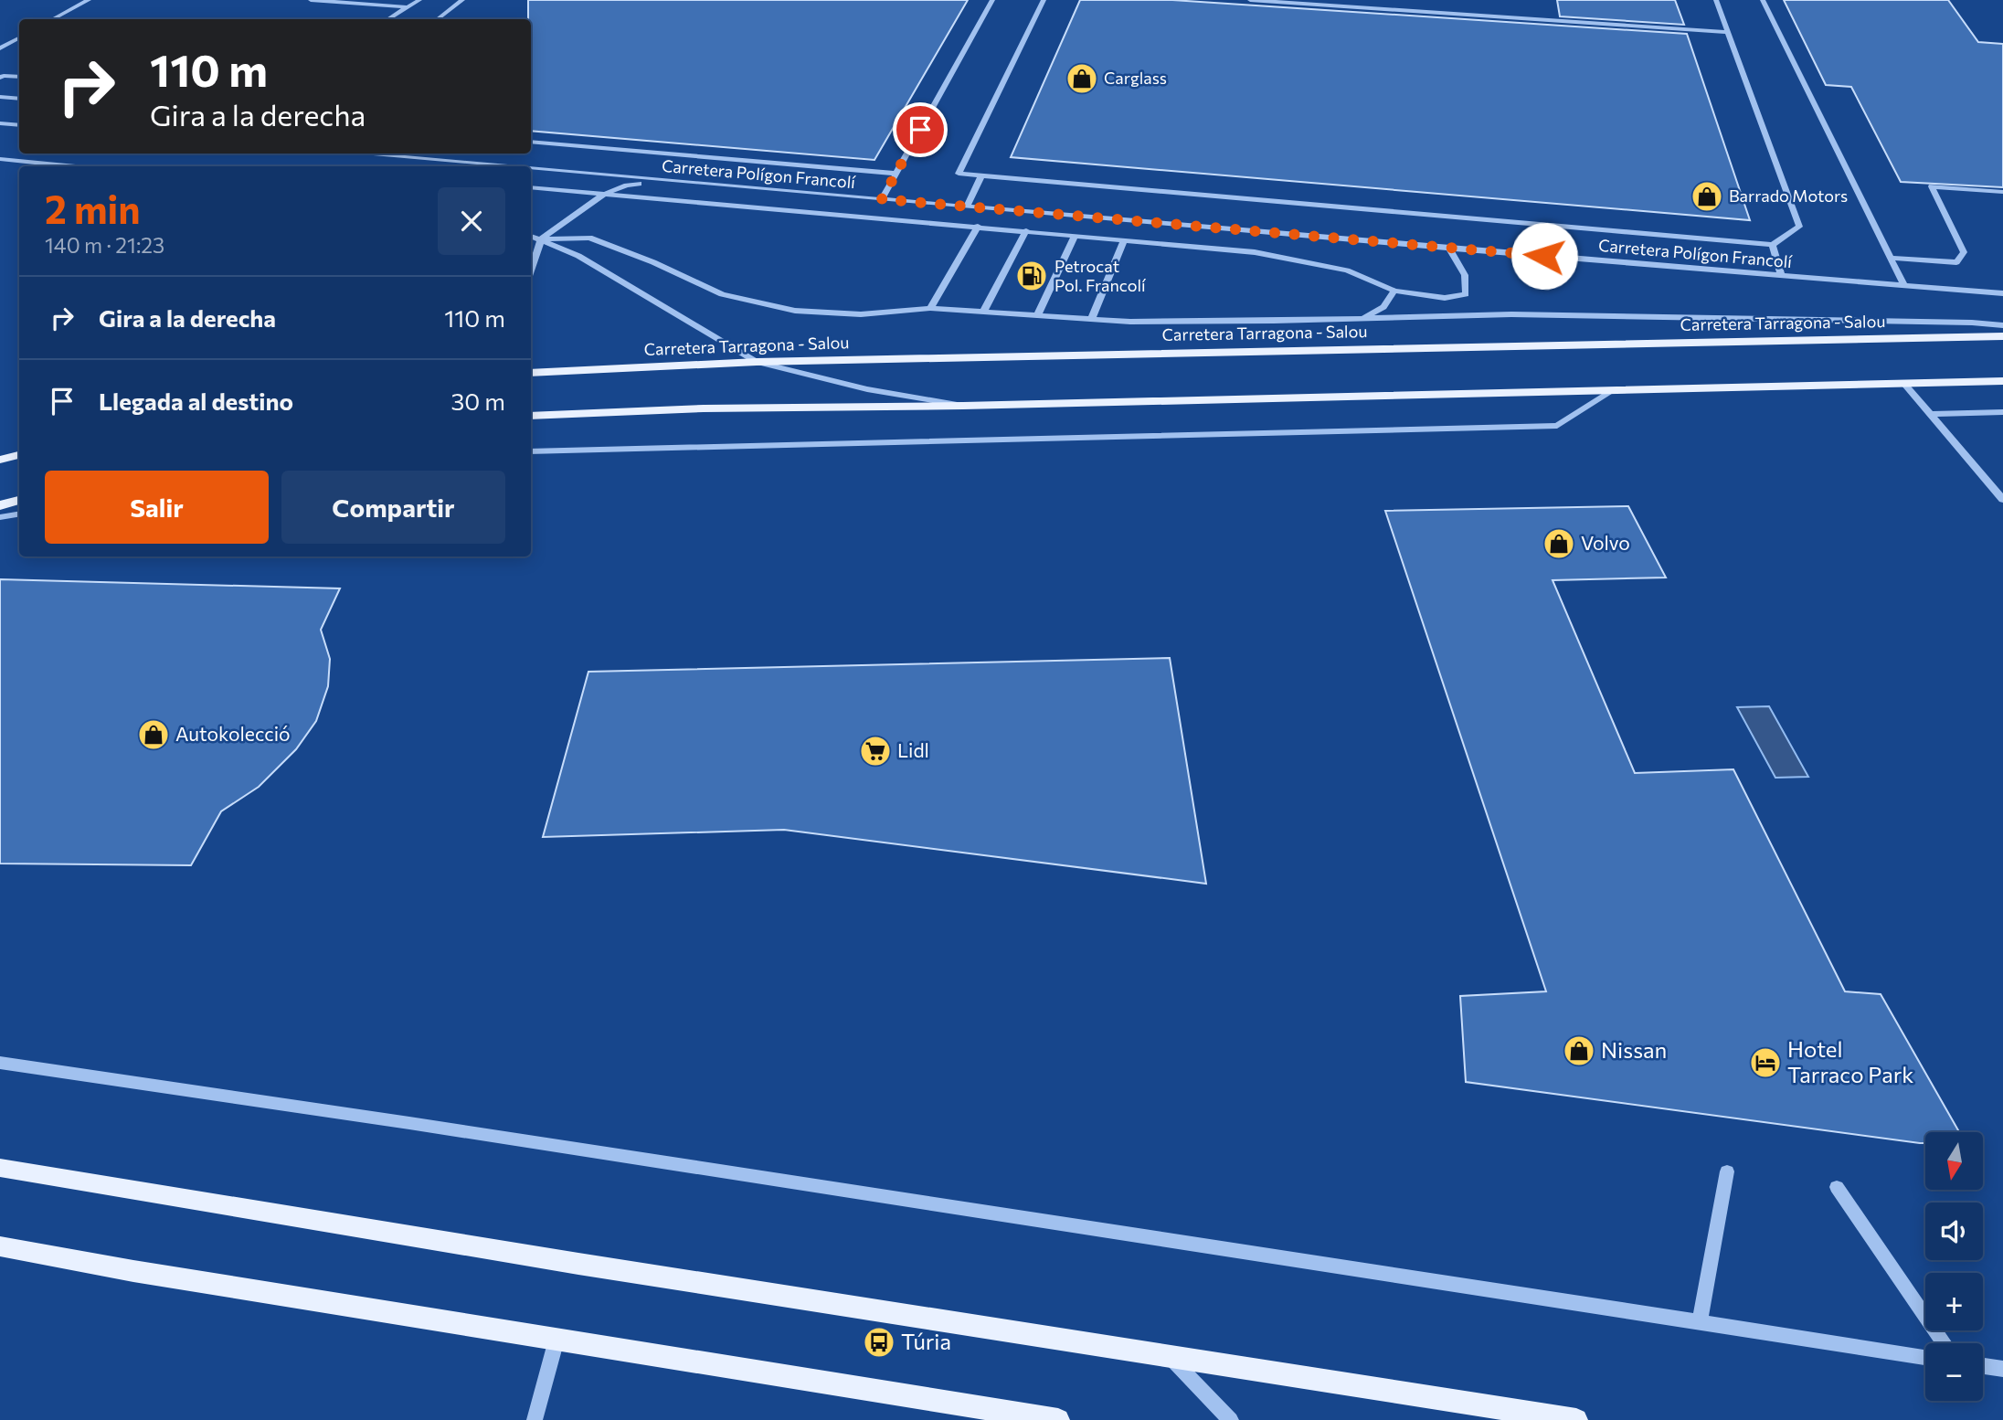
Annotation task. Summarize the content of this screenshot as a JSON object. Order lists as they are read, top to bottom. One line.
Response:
{"streets":{"main road":["Carretera Tarragona - Salou"],"street":["Carretera Polígon Francolí"]},"places":{"shop":["Carglass","Barrado Motors","Volvo","Autokolecció","Nissan"],"fuel station":["Petrocat Pol. Francolí"],"supermarket":["Lidl"],"hotel":["Hotel Tarraco Park"],"bus stop":["Túria"]},"north":"bottom","page":{"turn":["110 m","Gira a la derecha"],"heading":["2 min","140 m · 21:23"],"list":[{"name":"Gira a la derecha","value":"110 m"},{"name":"Llegada al destino","value":"30 m"}],"buttons":["Salir","Compartir"],"map_buttons":["+","−"]}}
